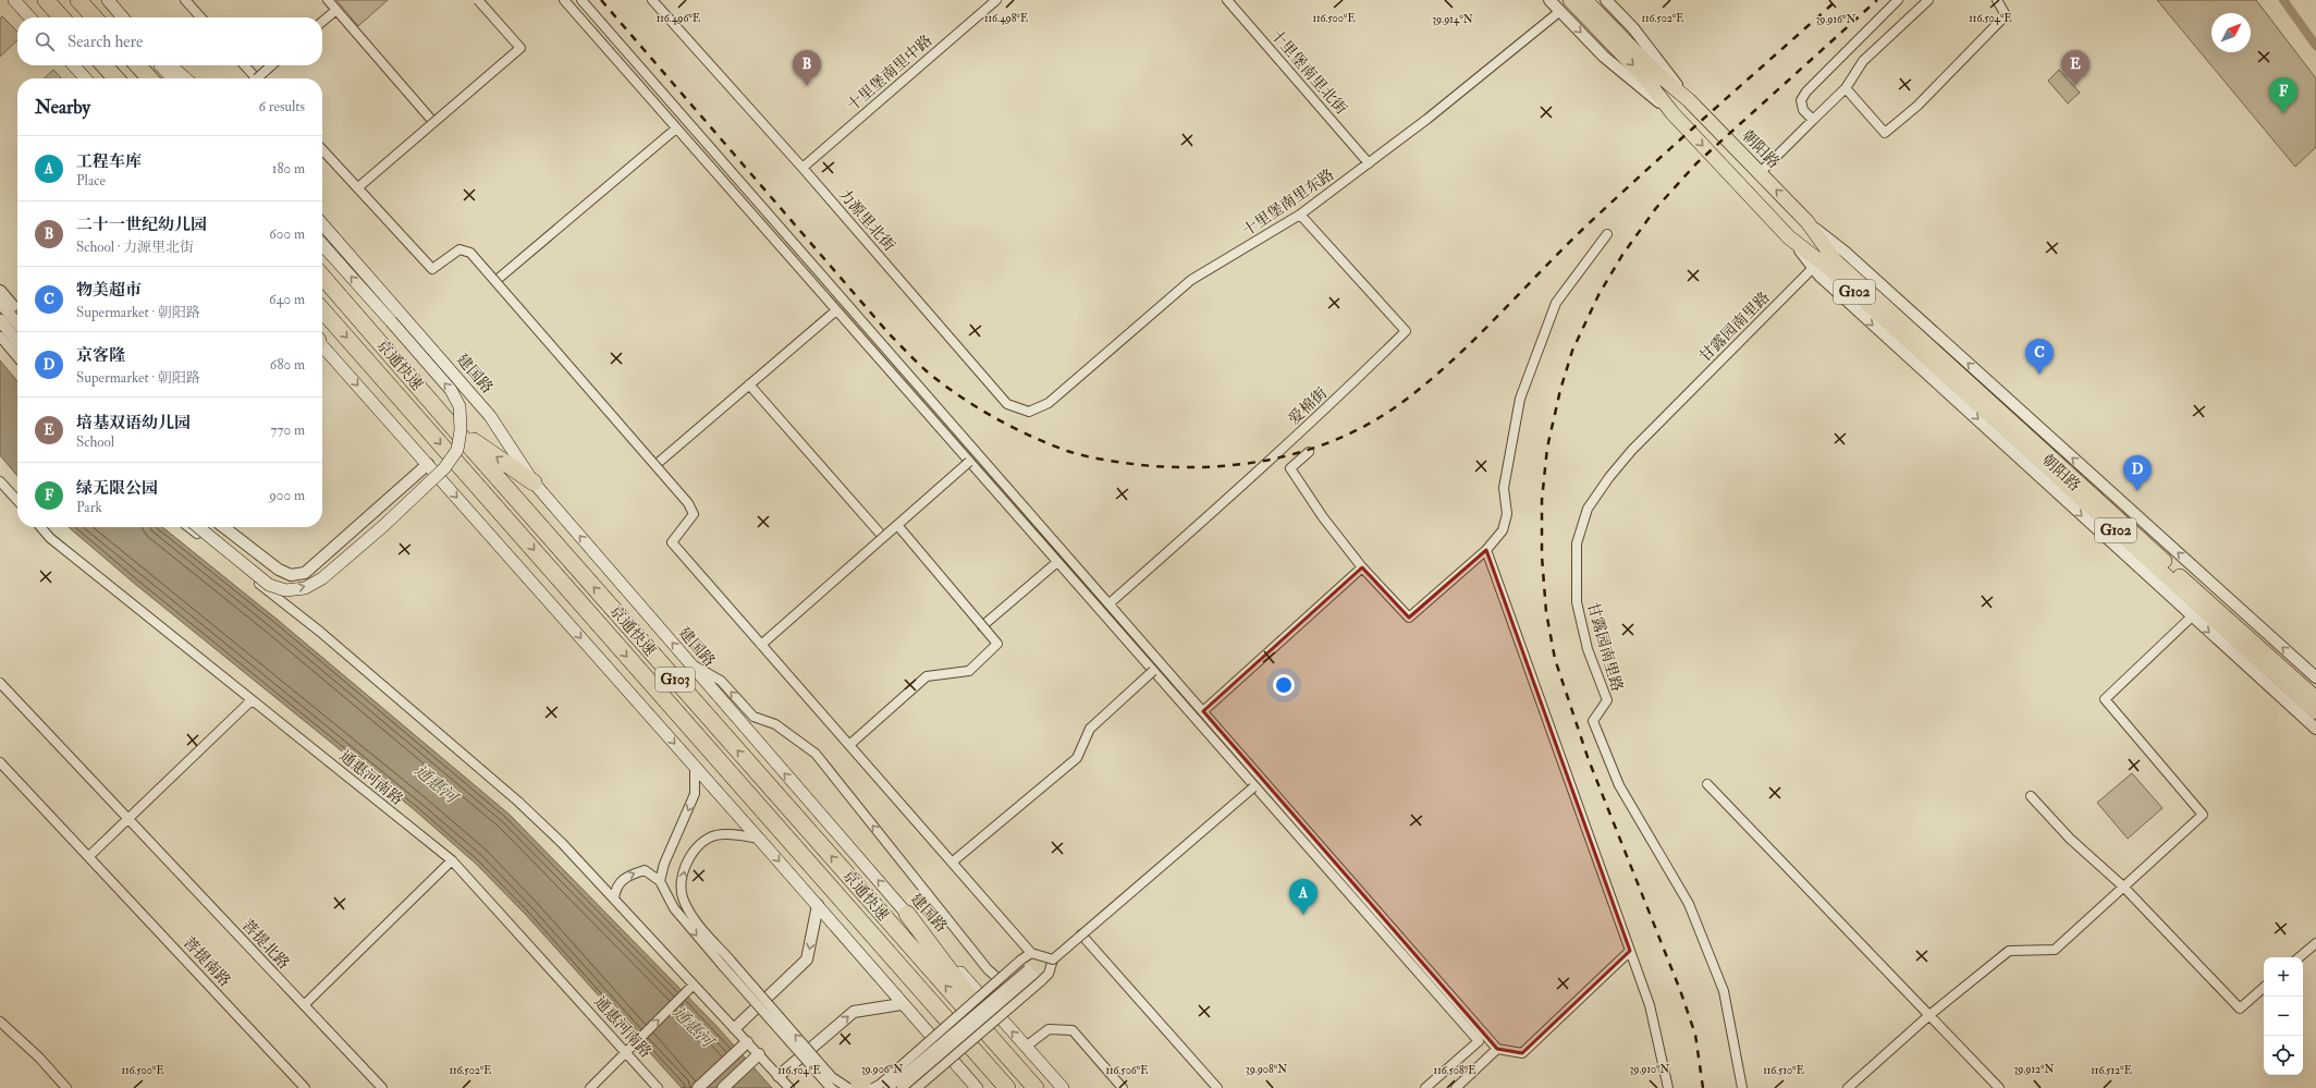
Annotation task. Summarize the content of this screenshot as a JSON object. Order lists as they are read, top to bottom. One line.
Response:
{"streets":{"highway":["朝阳路","G102","京通快速","G103"],"main road":["建国路"],"street":["十里堡南里北街","十里堡南里中路","十里堡南里东路","力源里北街","甘露园南里路","爱棉街","通惠河南路","菩提北路","菩提南路"]},"crossings":[["十里堡南里北街","十里堡南里东路"],["十里堡南里中路","力源里北街"],["朝阳路","十里堡南里东路"],["朝阳路","甘露园南里路"],["十里堡南里东路","力源里北街"],["十里堡南里东路","爱棉街"]],"water":["通惠河"],"north":"top right","page":{"search":"Search here","pins":["B","E","F","C","D","A"],"heading":["Nearby","6 results"],"list":[{"mark":"A","name":"工程车库","note":"Place","value":"180 m"},{"mark":"B","name":"二十一世纪幼儿园","note":"School · 力源里北街","value":"600 m"},{"mark":"C","name":"物美超市","note":"Supermarket · 朝阳路","value":"640 m"},{"mark":"D","name":"京客隆","note":"Supermarket · 朝阳路","value":"680 m"},{"mark":"E","name":"培基双语幼儿园","note":"School","value":"770 m"},{"mark":"F","name":"绿无限公园","note":"Park","value":"900 m"}],"map_buttons":["+","−"]},"coordinates":["116.500°E","116.496°E","116.498°E","116.502°E","116.504°E","39.914°N","39.916°N","39.906°N","39.908°N","39.910°N","39.912°N","116.506°E","116.508°E","116.510°E","116.512°E"]}
